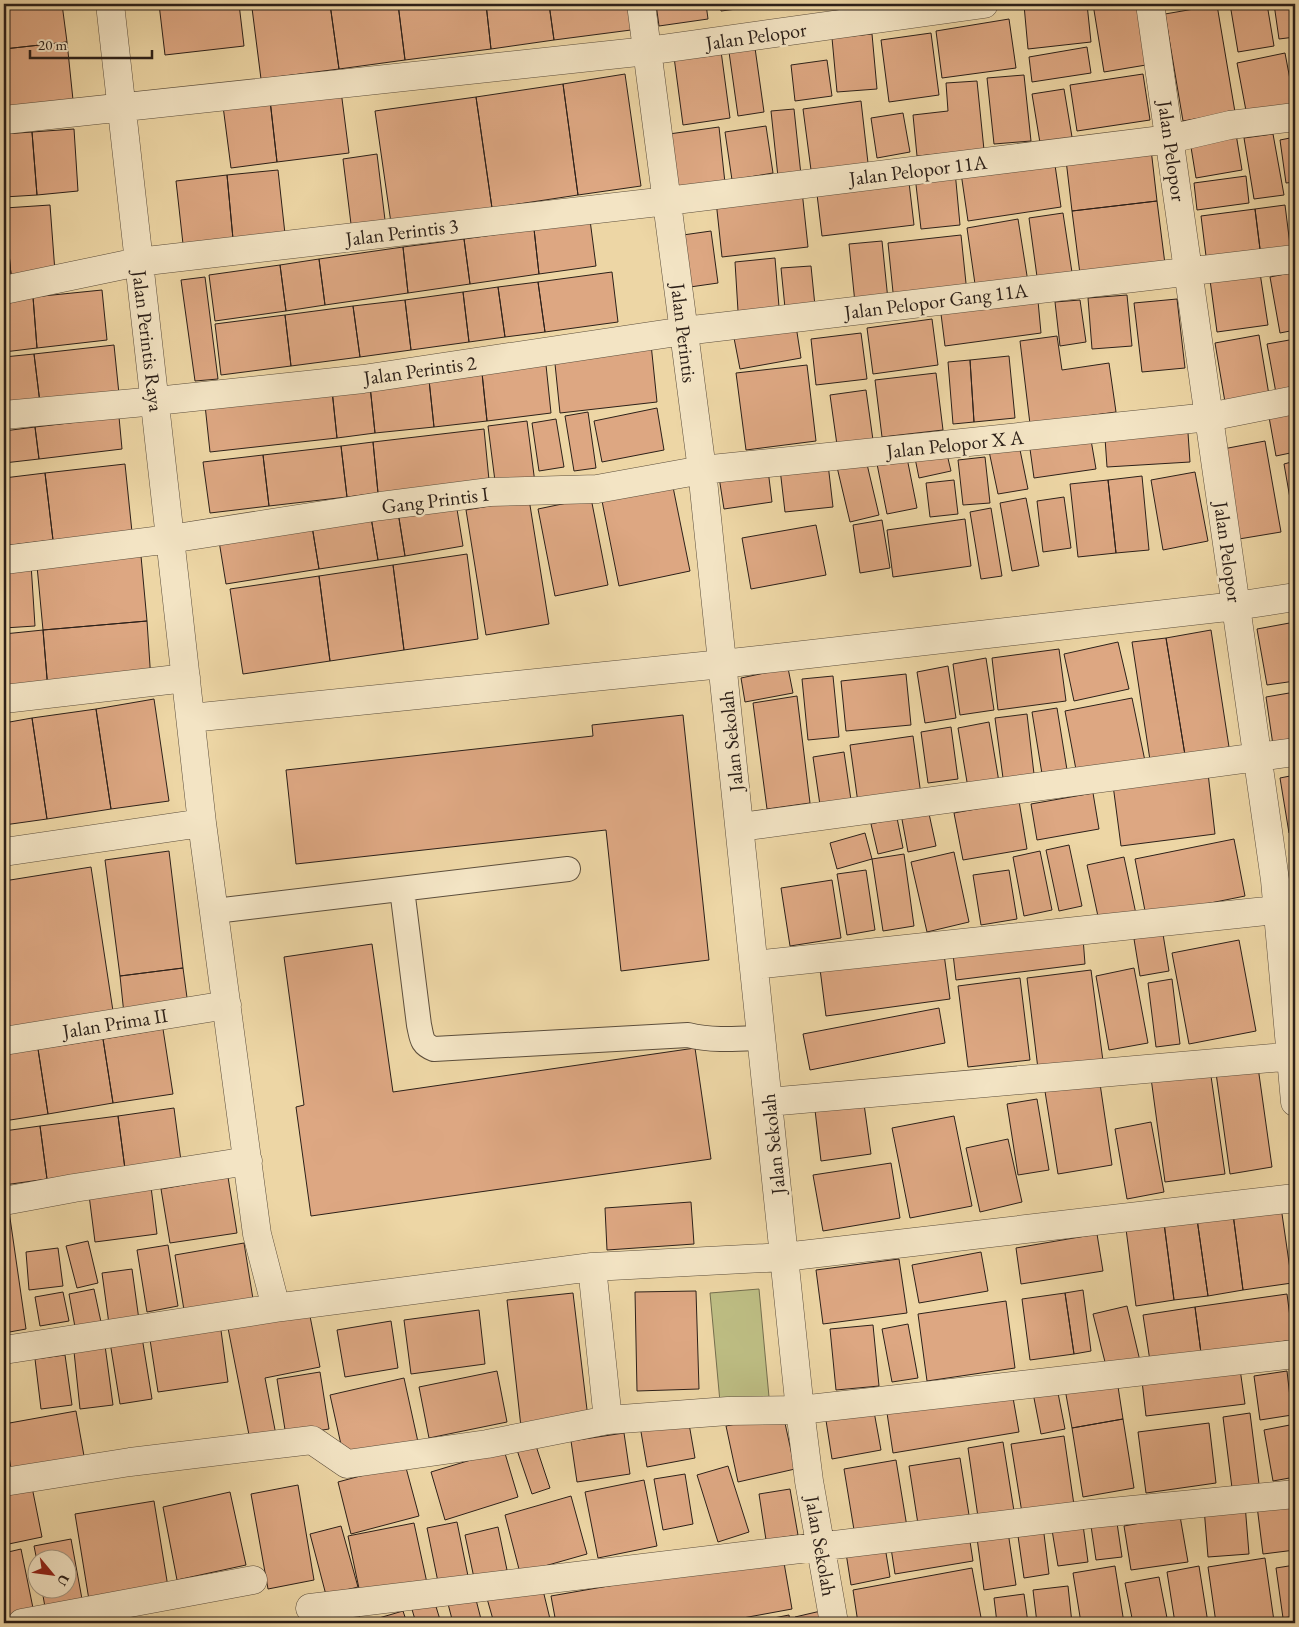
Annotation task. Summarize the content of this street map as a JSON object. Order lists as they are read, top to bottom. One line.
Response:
{"streets":{"street":["Jalan Pelopor","Jalan Pelopor 11A","Jalan Perintis 3","Jalan Pelopor Gang 11A","Jalan Perintis","Jalan Perintis Raya","Jalan Perintis 2","Jalan Pelopor X A","Gang Printis I","Jalan Sekolah","Jalan Prima II"]},"crossings":[["Jalan Pelopor","Jalan Pelopor 11A"],["Jalan Pelopor","Jalan Pelopor Gang 11A"],["Jalan Pelopor","Jalan Perintis"],["Jalan Pelopor","Jalan Pelopor X A"],["Jalan Pelopor 11A","Jalan Perintis 3"],["Jalan Pelopor 11A","Jalan Perintis"],["Jalan Perintis 3","Jalan Perintis"],["Jalan Perintis 3","Jalan Perintis Raya"],["Jalan Pelopor Gang 11A","Jalan Perintis"],["Jalan Pelopor Gang 11A","Jalan Perintis 2"],["Jalan Perintis","Jalan Perintis 2"],["Jalan Perintis","Jalan Pelopor X A"],["Jalan Perintis","Gang Printis I"],["Jalan Perintis","Jalan Sekolah"],["Jalan Perintis Raya","Jalan Perintis 2"],["Jalan Perintis Raya","Gang Printis I"],["Jalan Perintis Raya","Jalan Prima II"],["Jalan Pelopor X A","Gang Printis I"]],"scale_bar":"20 m","north":"bottom right"}
